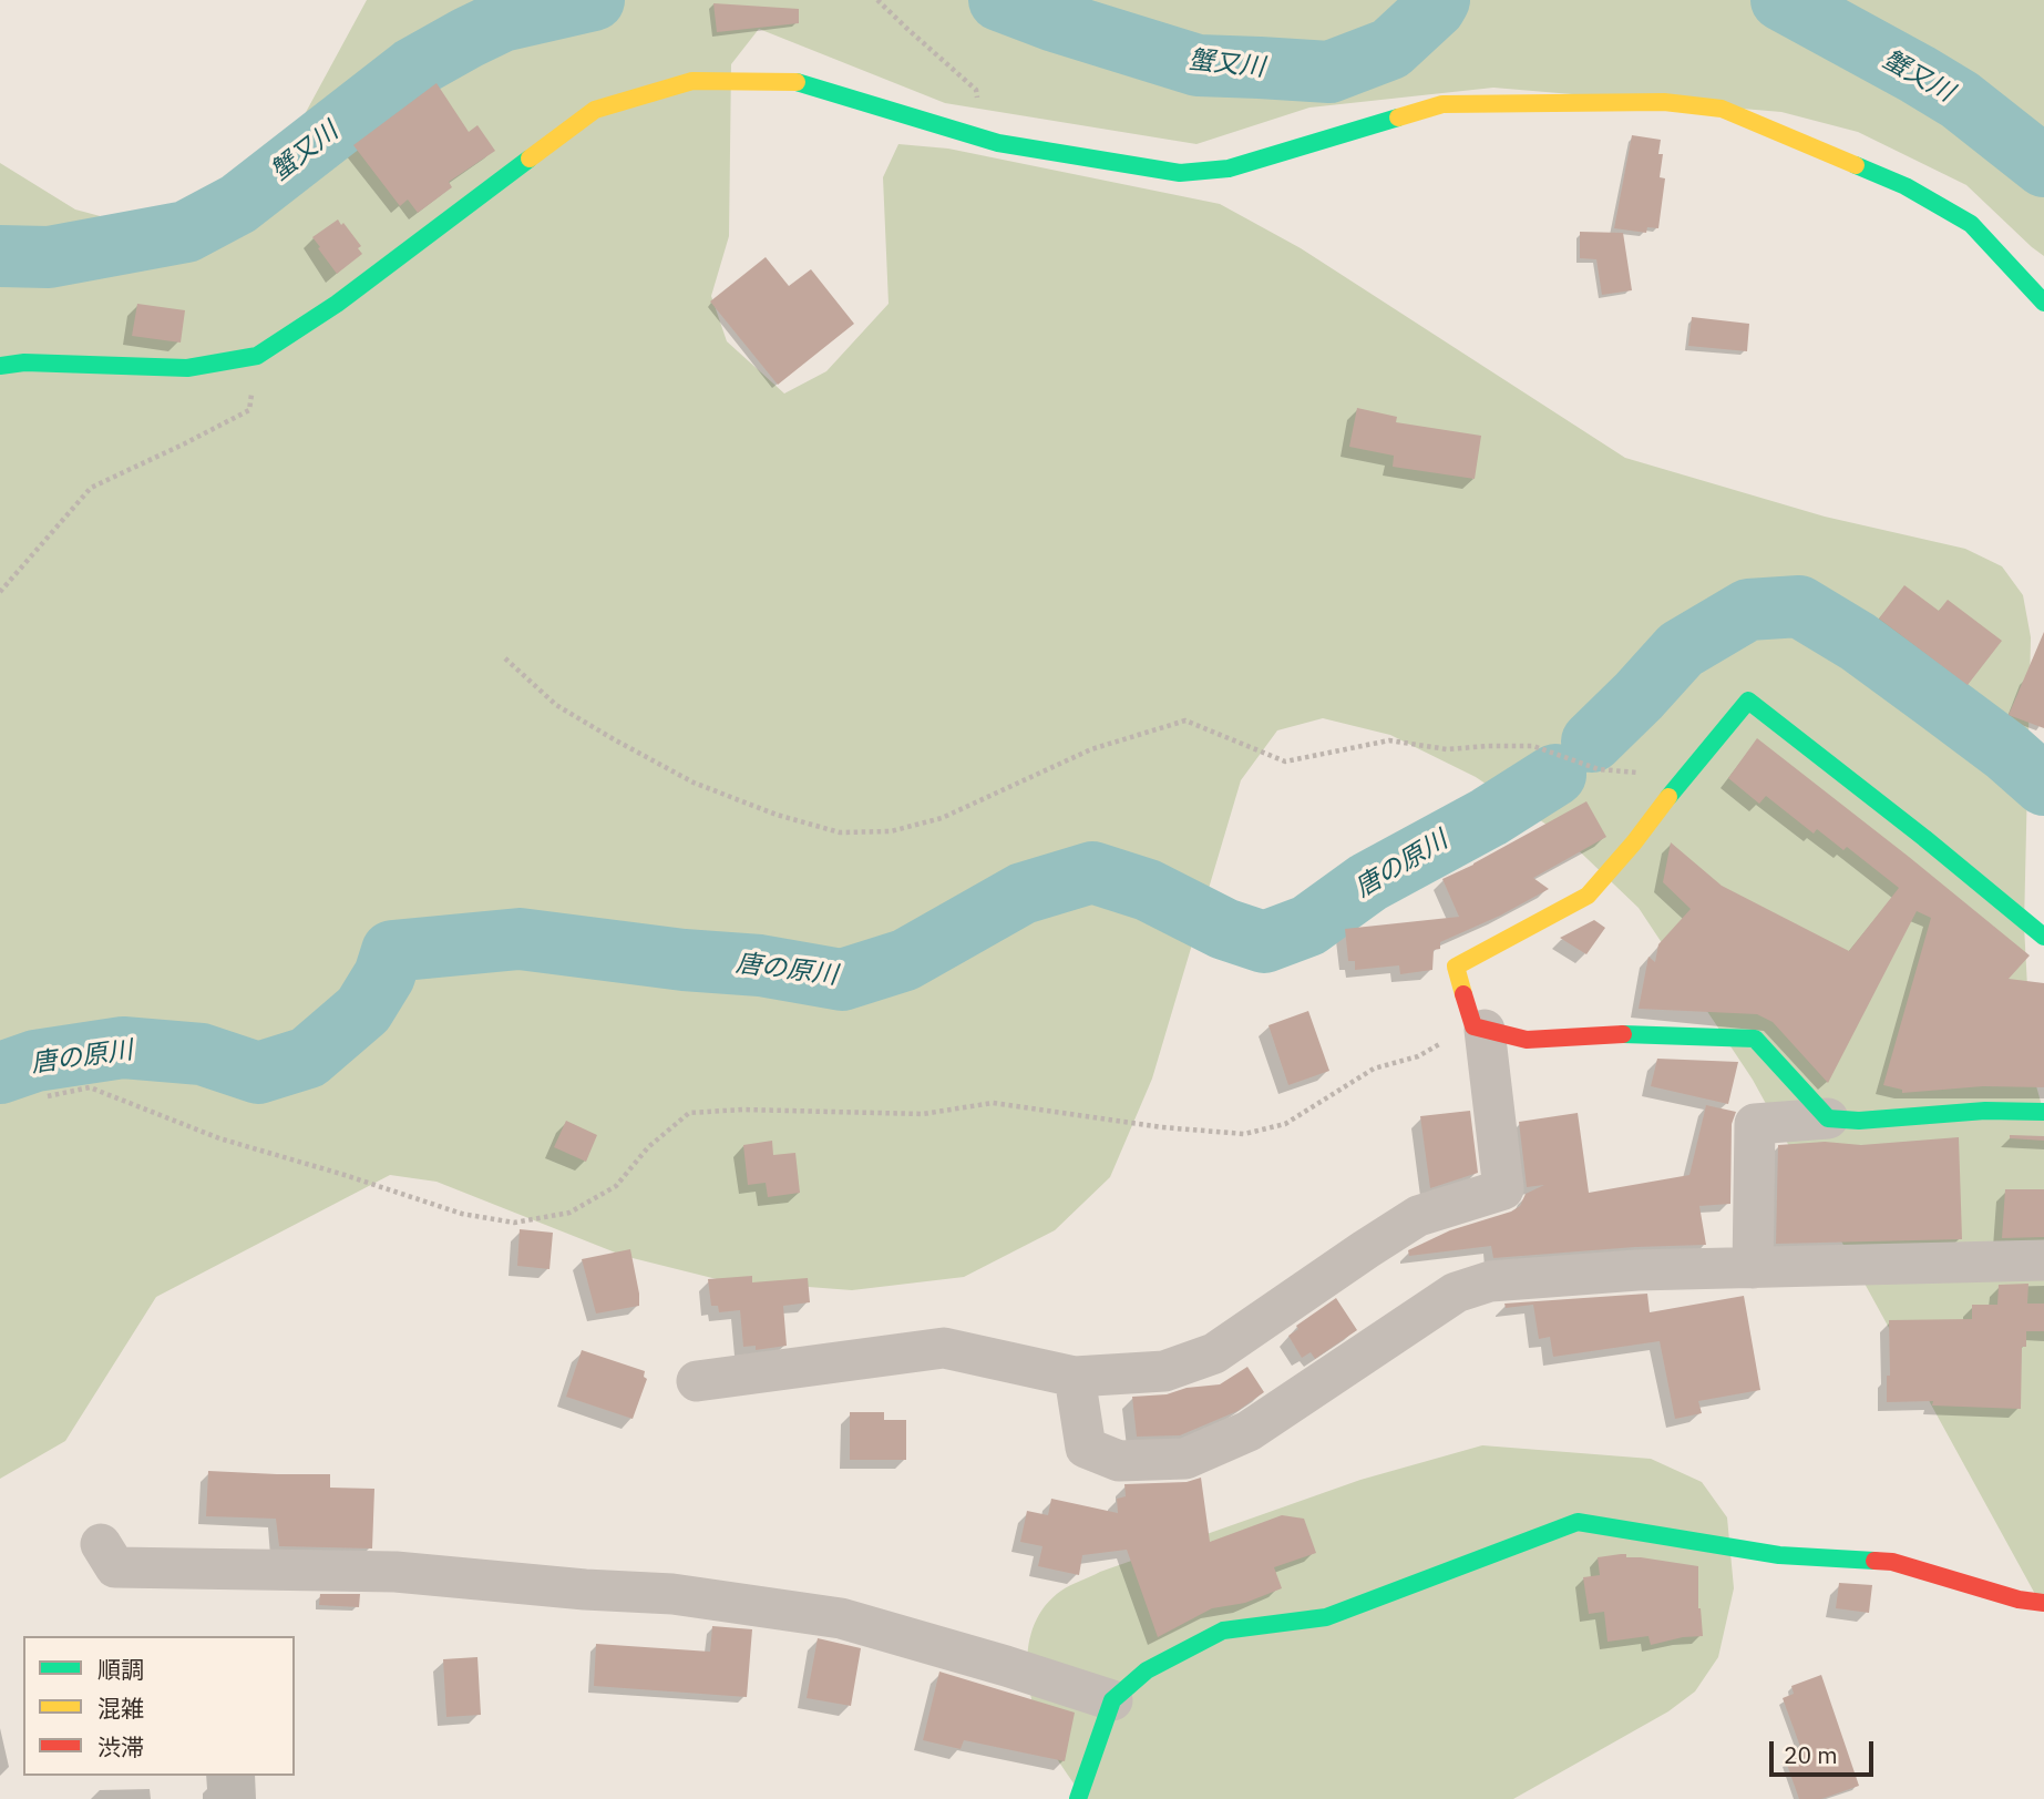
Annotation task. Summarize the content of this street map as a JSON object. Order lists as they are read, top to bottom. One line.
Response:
{"water":["蟹又川","唐の原川"],"legend":["順調","混雑","渋滞"],"scale_bar":"20 m"}
